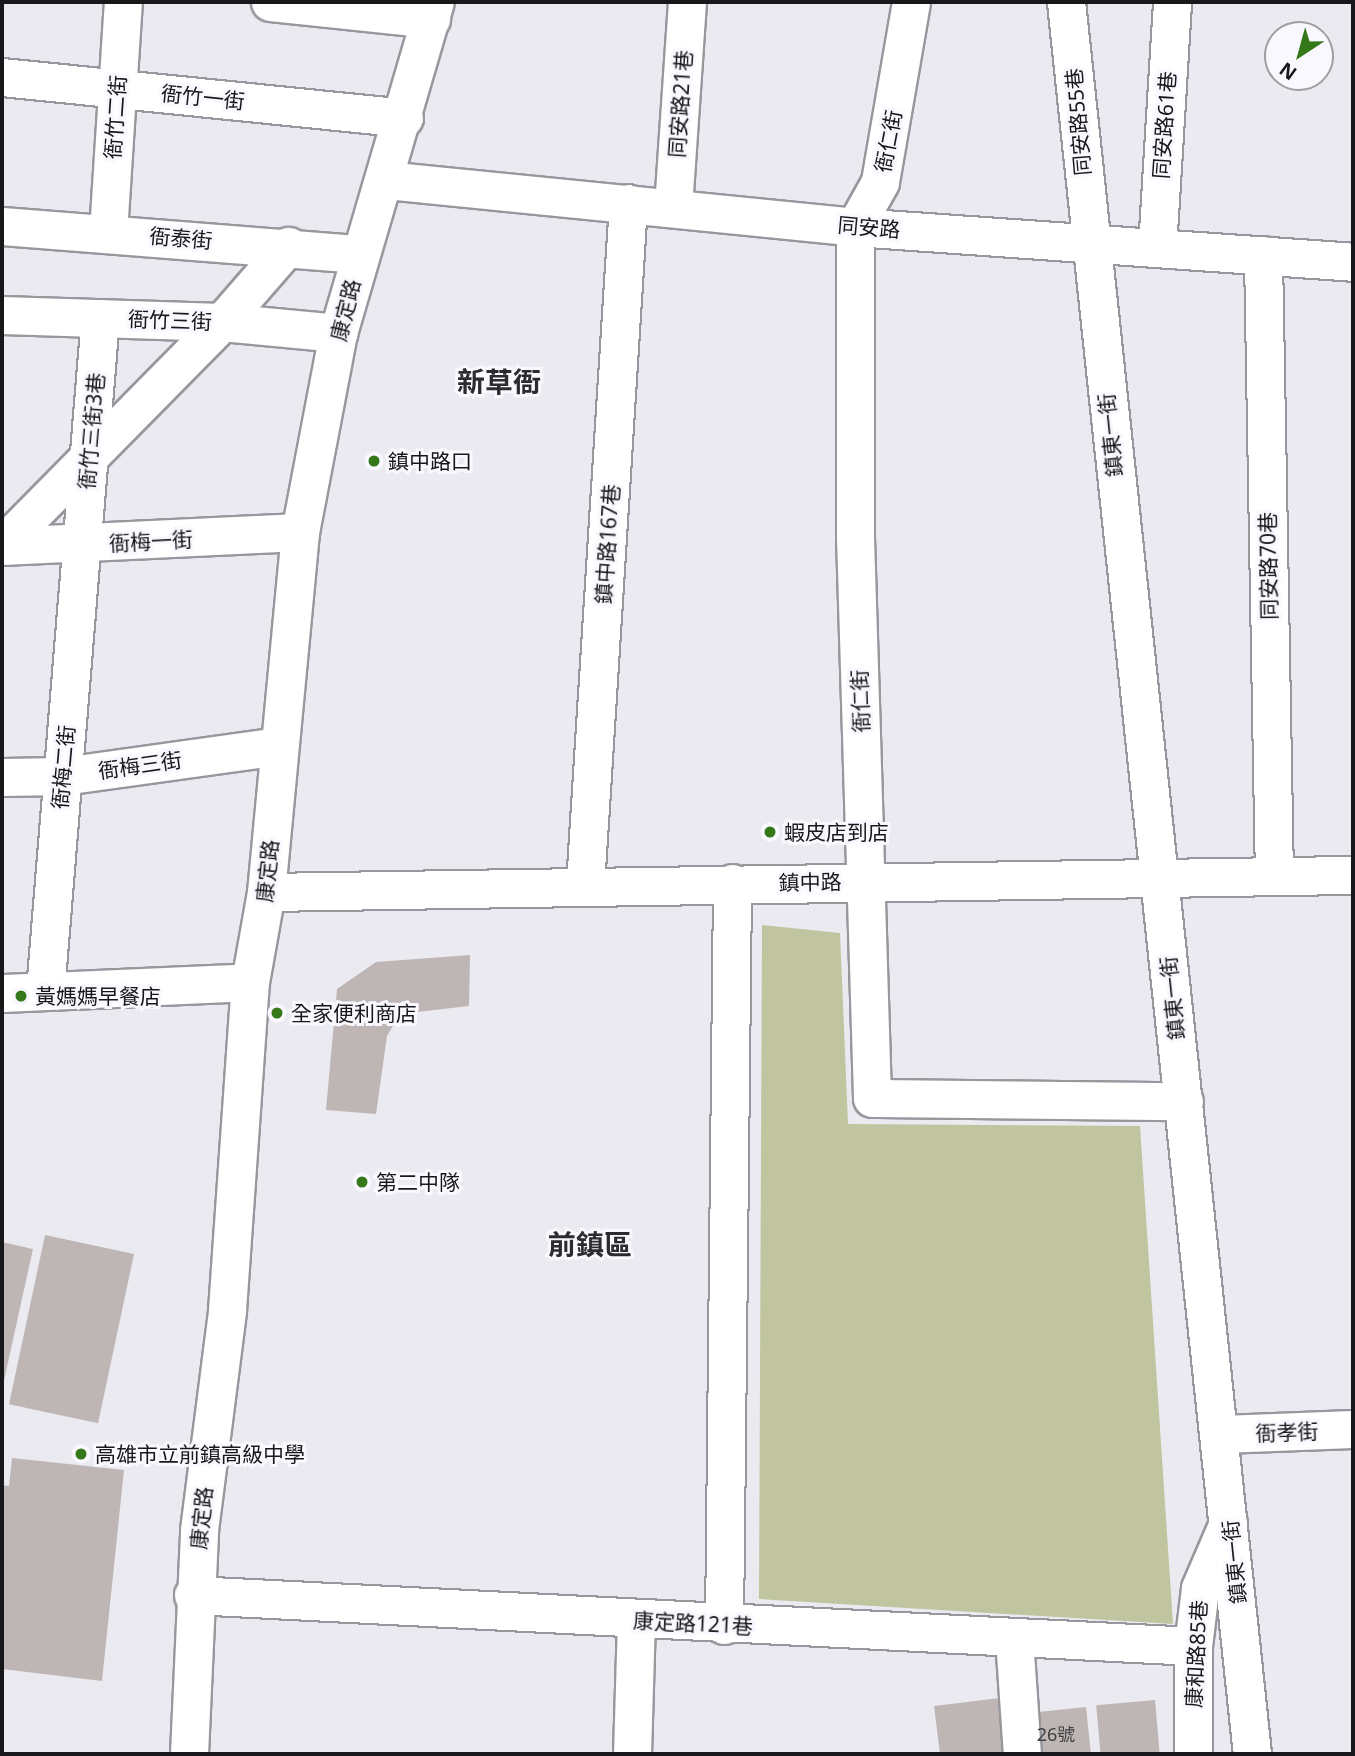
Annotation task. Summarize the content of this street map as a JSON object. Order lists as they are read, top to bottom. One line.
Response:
{"streets":{"street":["衙竹一街","同安路21巷","衙竹二街","同安路55巷","同安路61巷","衙仁街","同安路","衙泰街","康定路","衙竹三街","衙竹三街3巷","鎮東一街","衙梅一街","鎮中路167巷","同安路70巷","衙梅三街","衙梅二街","鎮中路","衙孝街","康定路121巷","康和路85巷"]},"crossings":[["衙竹一街","衙竹二街"],["衙竹一街","康定路"],["同安路21巷","同安路"],["衙竹二街","衙泰街"],["同安路55巷","同安路"],["同安路55巷","鎮東一街"],["同安路61巷","同安路"],["衙仁街","同安路"],["衙仁街","鎮東一街"],["衙仁街","鎮中路"],["同安路","康定路"],["同安路","鎮東一街"],["同安路","鎮中路167巷"],["同安路","同安路70巷"],["衙泰街","康定路"],["康定路","衙竹三街"],["康定路","衙梅一街"],["康定路","衙梅三街"],["康定路","鎮中路"],["康定路","康定路121巷"],["衙竹三街","衙竹三街3巷"],["衙竹三街3巷","衙梅一街"],["衙竹三街3巷","衙梅二街"],["鎮東一街","鎮中路"],["鎮東一街","衙孝街"],["鎮東一街","康和路85巷"],["衙梅一街","衙梅二街"],["鎮中路167巷","鎮中路"],["同安路70巷","鎮中路"],["衙梅三街","衙梅二街"],["康定路121巷","康和路85巷"]],"districts":["新草衙","前鎮區"],"places":["鎮中路口","蝦皮店到店","黃媽媽早餐店","全家便利商店","第二中隊","高雄市立前鎮高級中學"],"house_numbers":["26號"],"north":"bottom left"}
